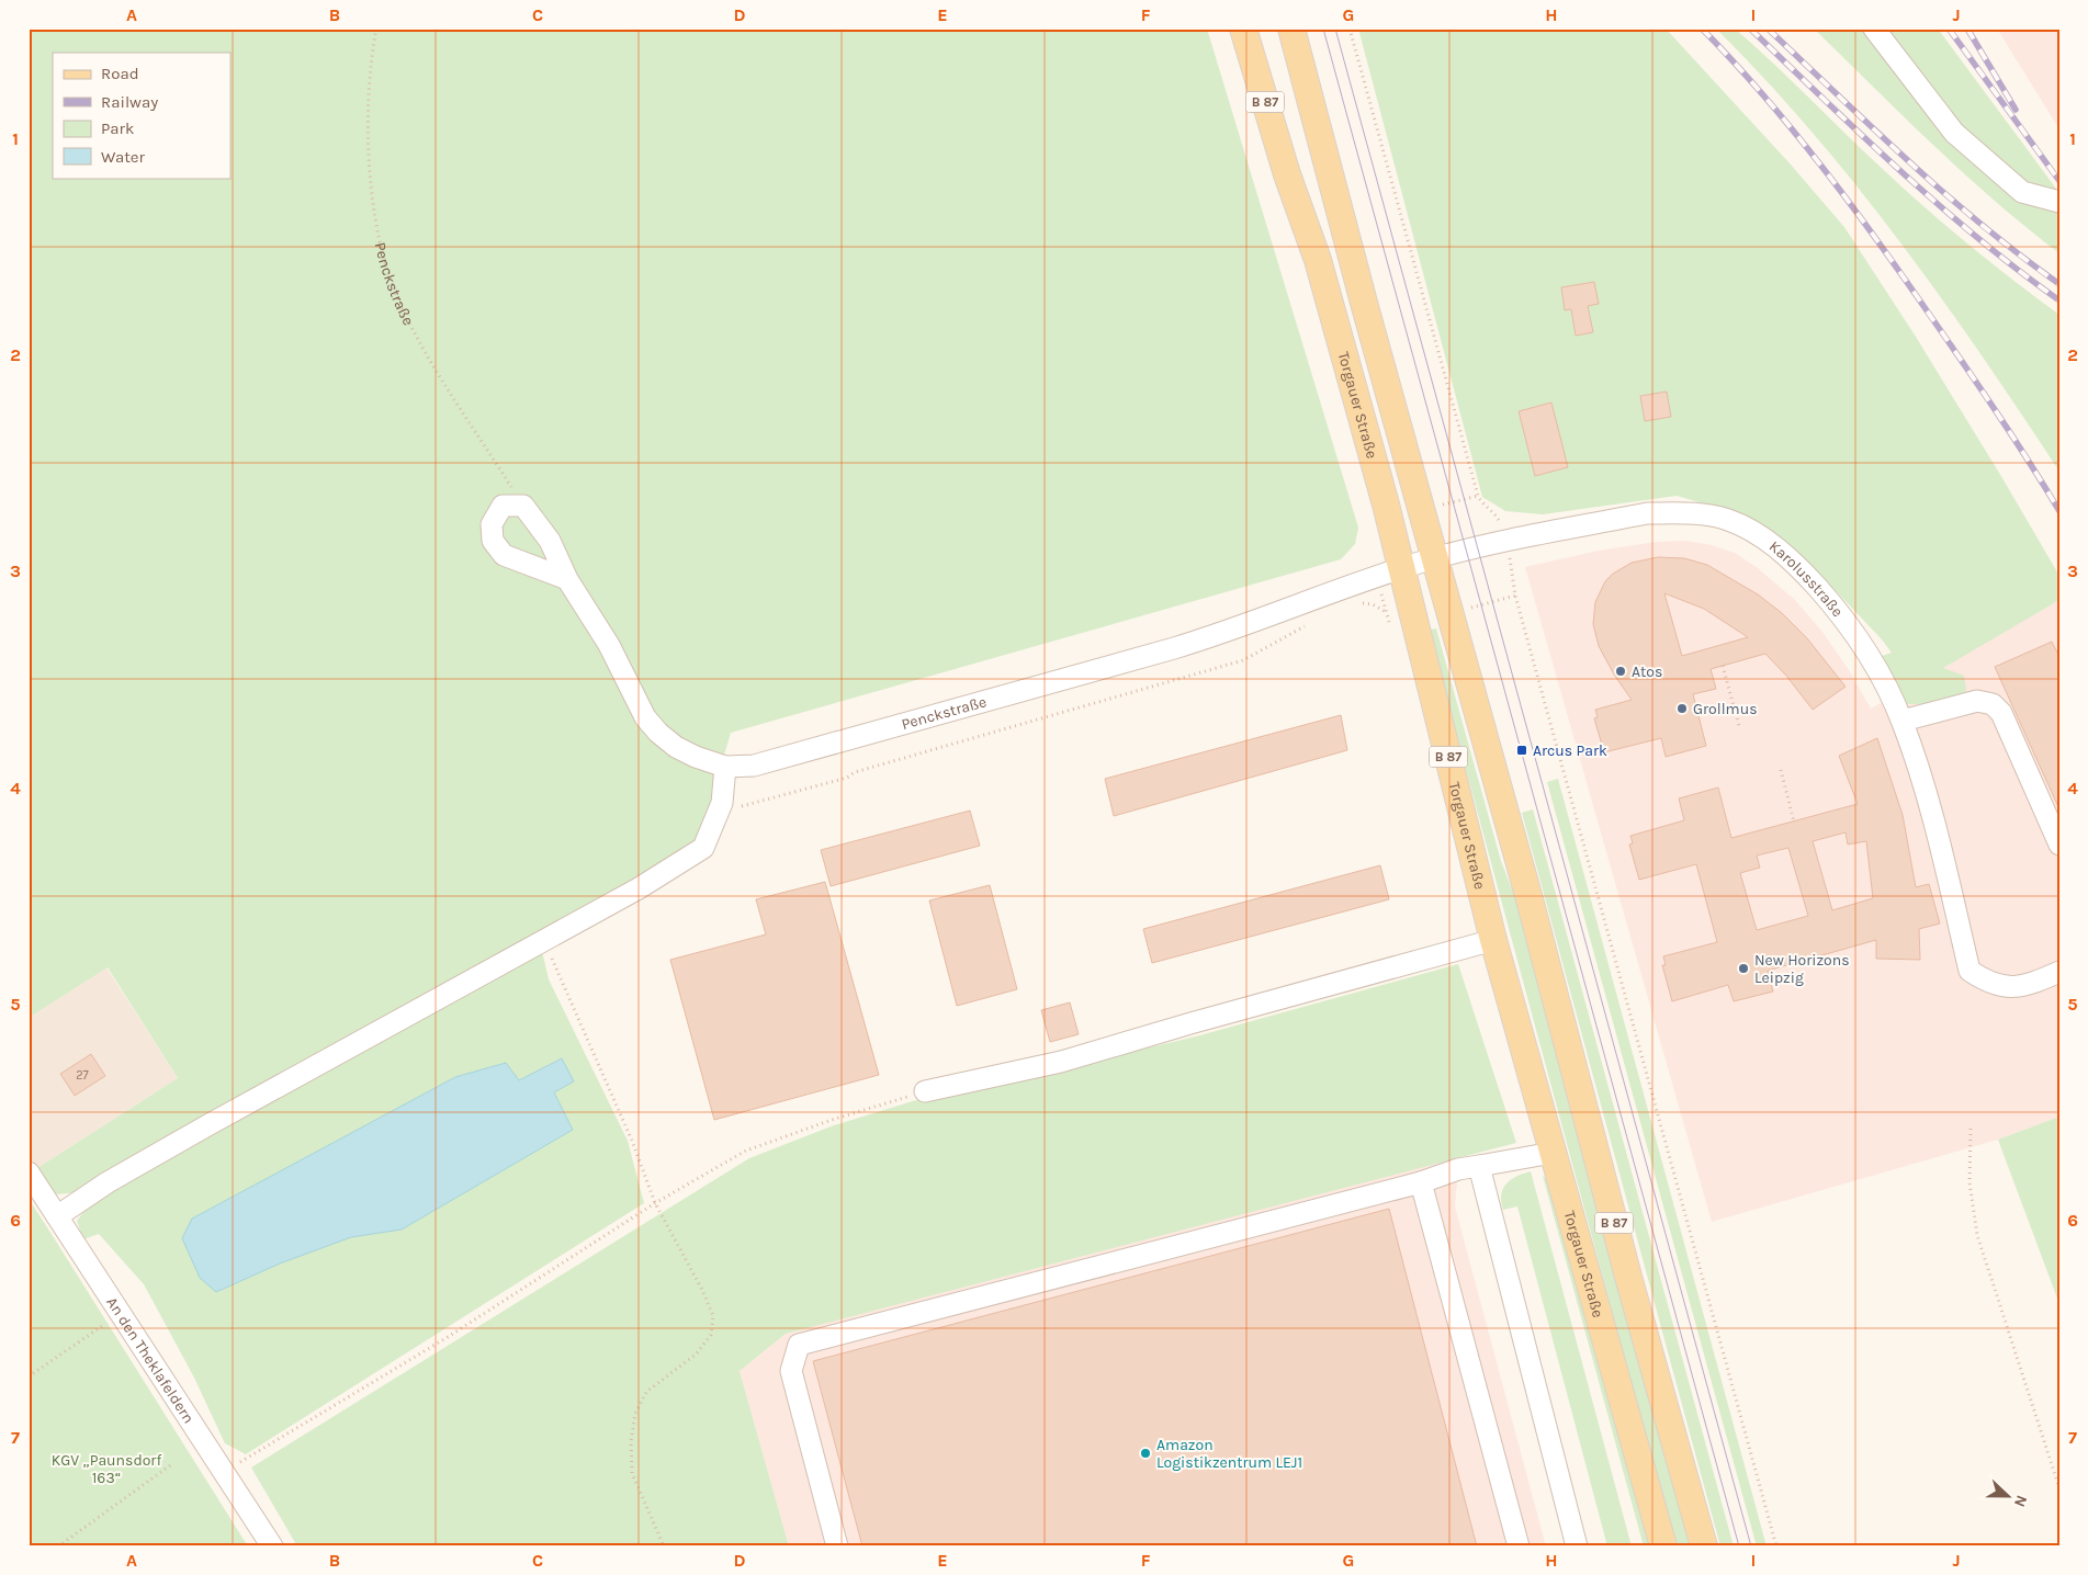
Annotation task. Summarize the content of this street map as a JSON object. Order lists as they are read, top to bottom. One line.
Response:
{"streets":{"main road":["B 87","Torgauer Straße"],"street":["Penckstraße","Karolusstraße","An den Theklafeldern"]},"crossings":[["B 87","Karolusstraße"],["Penckstraße","Torgauer Straße"],["Penckstraße","Karolusstraße"],["Torgauer Straße","Karolusstraße"]],"parks":["KGV „Paunsdorf 163“"],"places":{"other":["Atos","Grollmus","New Horizons Leipzig","Amazon Logistikzentrum LEJ1"],"transit":["Arcus Park"]},"house_numbers":["27"],"legend":["Road","Railway","Park","Water"],"north":"right","grid":{"columns":["A","B","C","D","E","F","G","H","I","J"],"rows":["1","2","3","4","5","6","7"]}}
